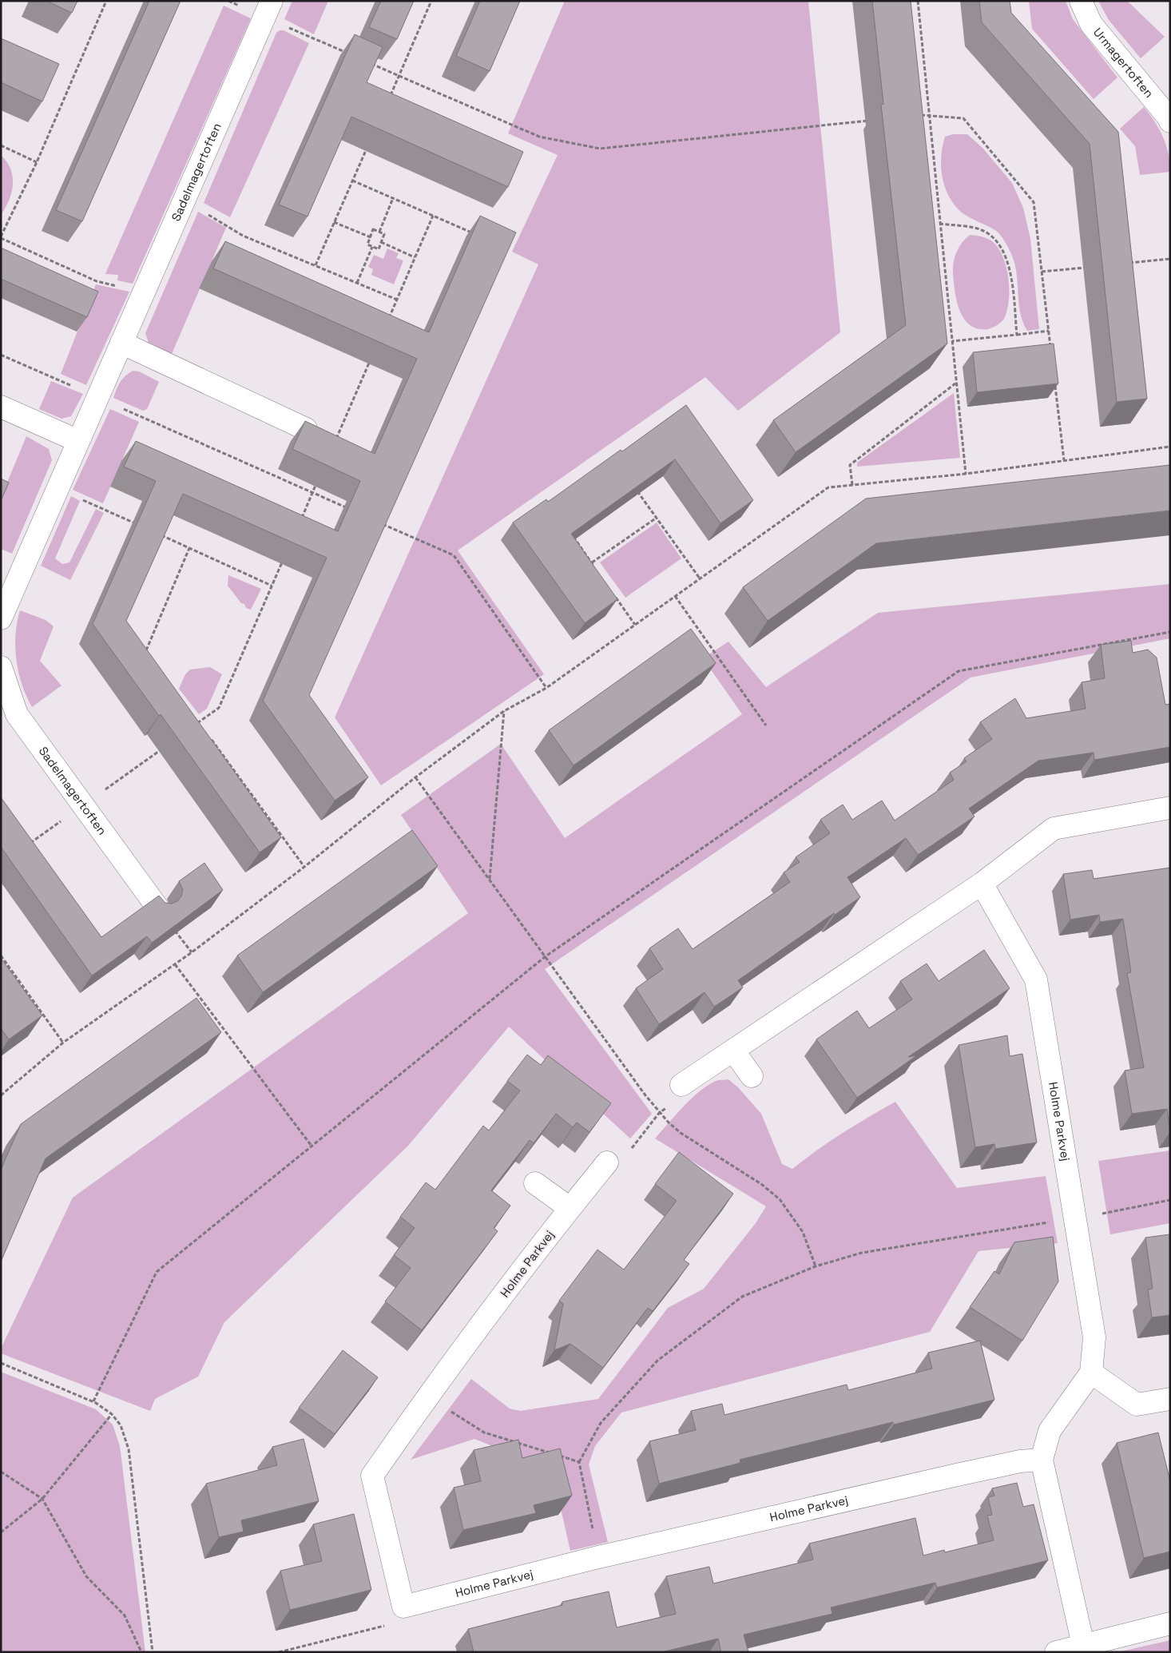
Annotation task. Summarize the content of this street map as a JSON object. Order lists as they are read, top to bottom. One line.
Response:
{"streets":{"street":["Urmagertoften","Sadelmagertoften","Holme Parkvej"]}}
